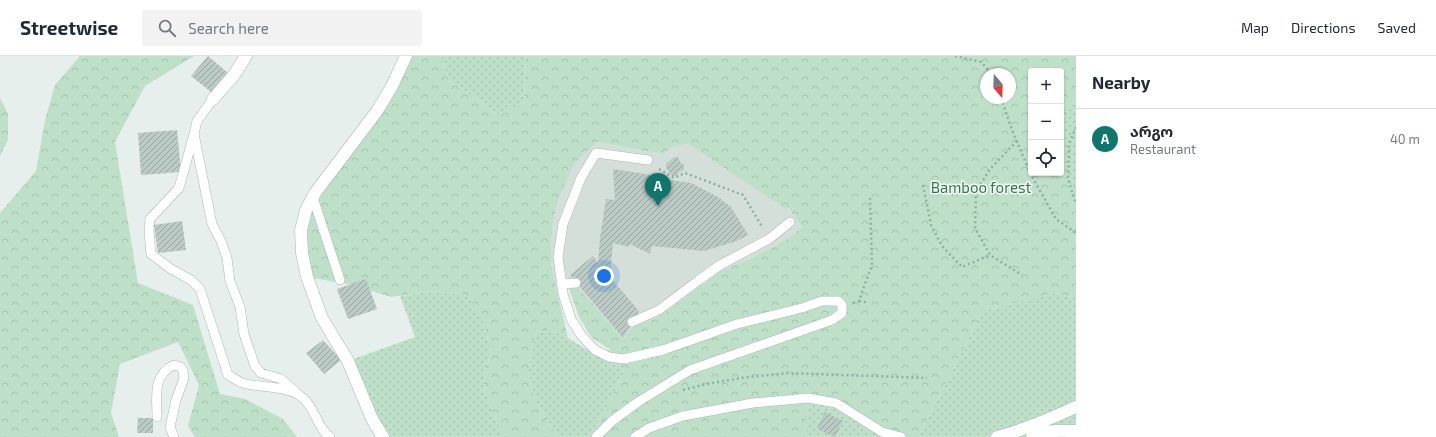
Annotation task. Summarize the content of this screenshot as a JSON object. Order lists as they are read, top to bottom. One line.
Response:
{"parks":["Bamboo forest"],"north":"bottom","page":{"header":"Streetwise","search":"Search here","nav":["Map","Directions","Saved"],"heading":"Nearby","map_buttons":["+","−"],"list":[{"mark":"A","name":"არგო","note":"Restaurant","value":"40 m"}],"pins":"A"}}
